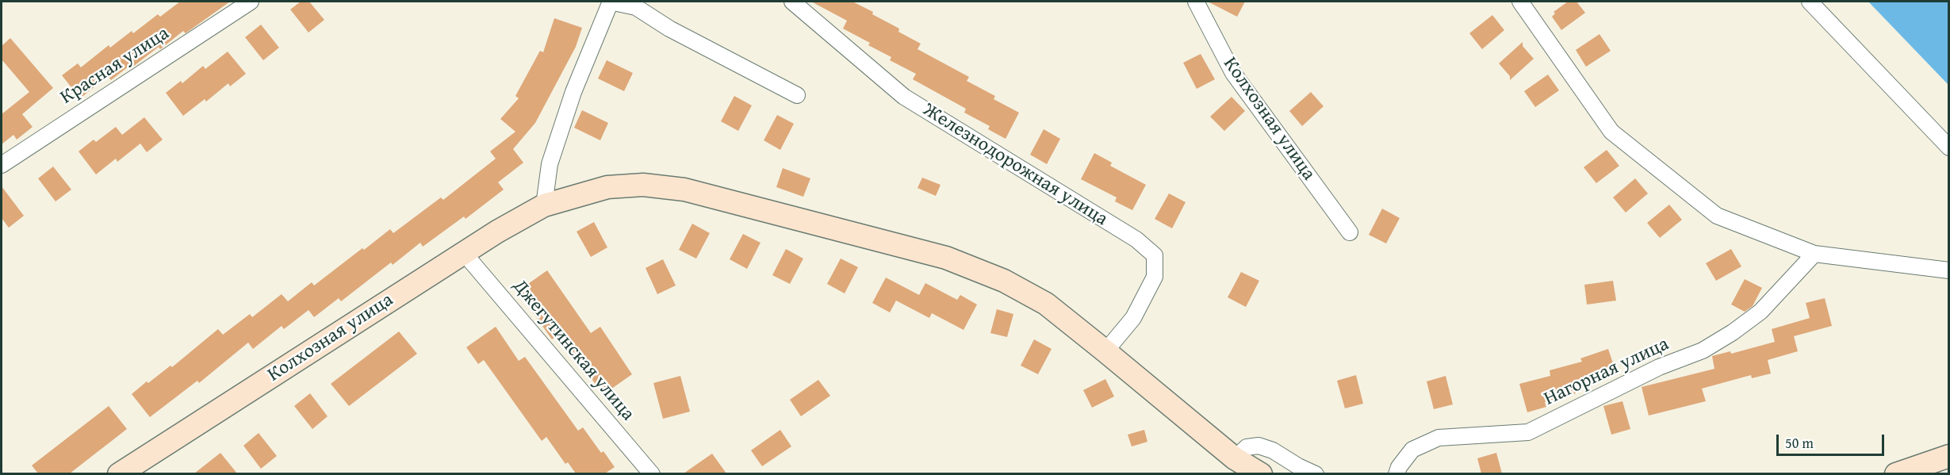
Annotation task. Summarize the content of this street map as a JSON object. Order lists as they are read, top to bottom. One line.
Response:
{"streets":{"main road":["Колхозная улица"],"street":["Красная улица","Железнодорожная улица","Джегутинская улица","Нагорная улица"]},"crossings":[["Колхозная улица","Железнодорожная улица"],["Колхозная улица","Джегутинская улица"]],"scale_bar":"50 m"}
